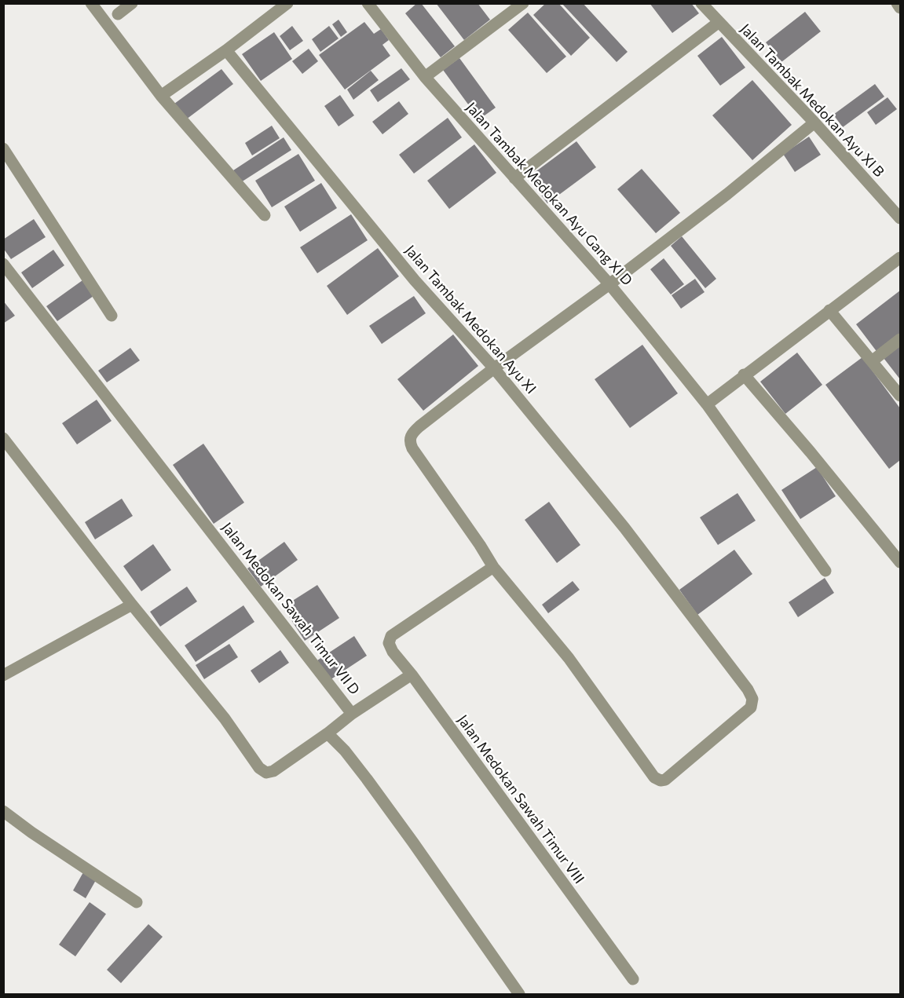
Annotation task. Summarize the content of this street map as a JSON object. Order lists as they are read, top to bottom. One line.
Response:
{"streets":{"street":["Jalan Tambak Medokan Ayu XI B","Jalan Tambak Medokan Ayu Gang XI D","Jalan Tambak Medokan Ayu XI","Jalan Medokan Sawah Timur VII D","Jalan Medokan Sawah Timur VIII"]},"crossings":[["Jalan Tambak Medokan Ayu XI","Jalan Medokan Sawah Timur VIII"]]}
